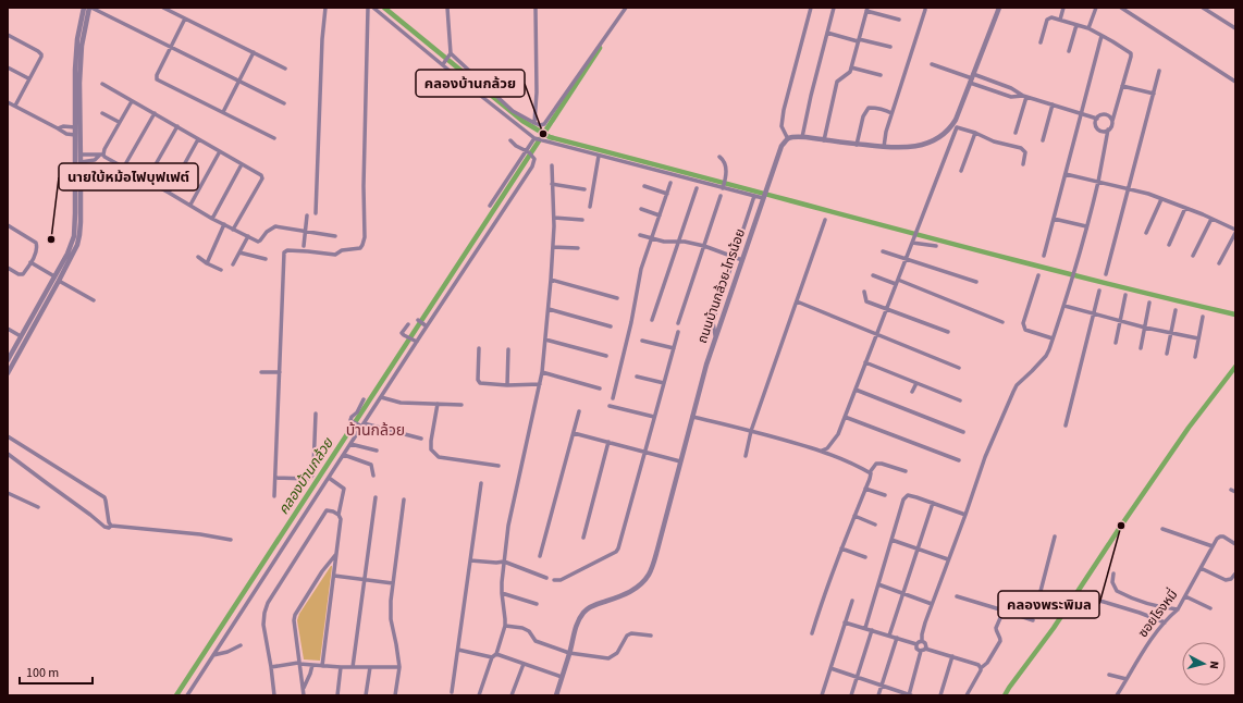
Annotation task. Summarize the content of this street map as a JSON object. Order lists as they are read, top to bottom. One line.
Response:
{"streets":{"street":["ถนนบ้านกล้วย-ไทรน้อย","ซอยโรงหมี่"]},"districts":["บ้านกล้วย"],"water":["คลองบ้านกล้วย"],"places":["คลองบ้านกล้วย","นายใบ้หม้อไฟบุฟเฟต์","คลองพระพิมล"],"scale_bar":"100 m","north":"right"}
